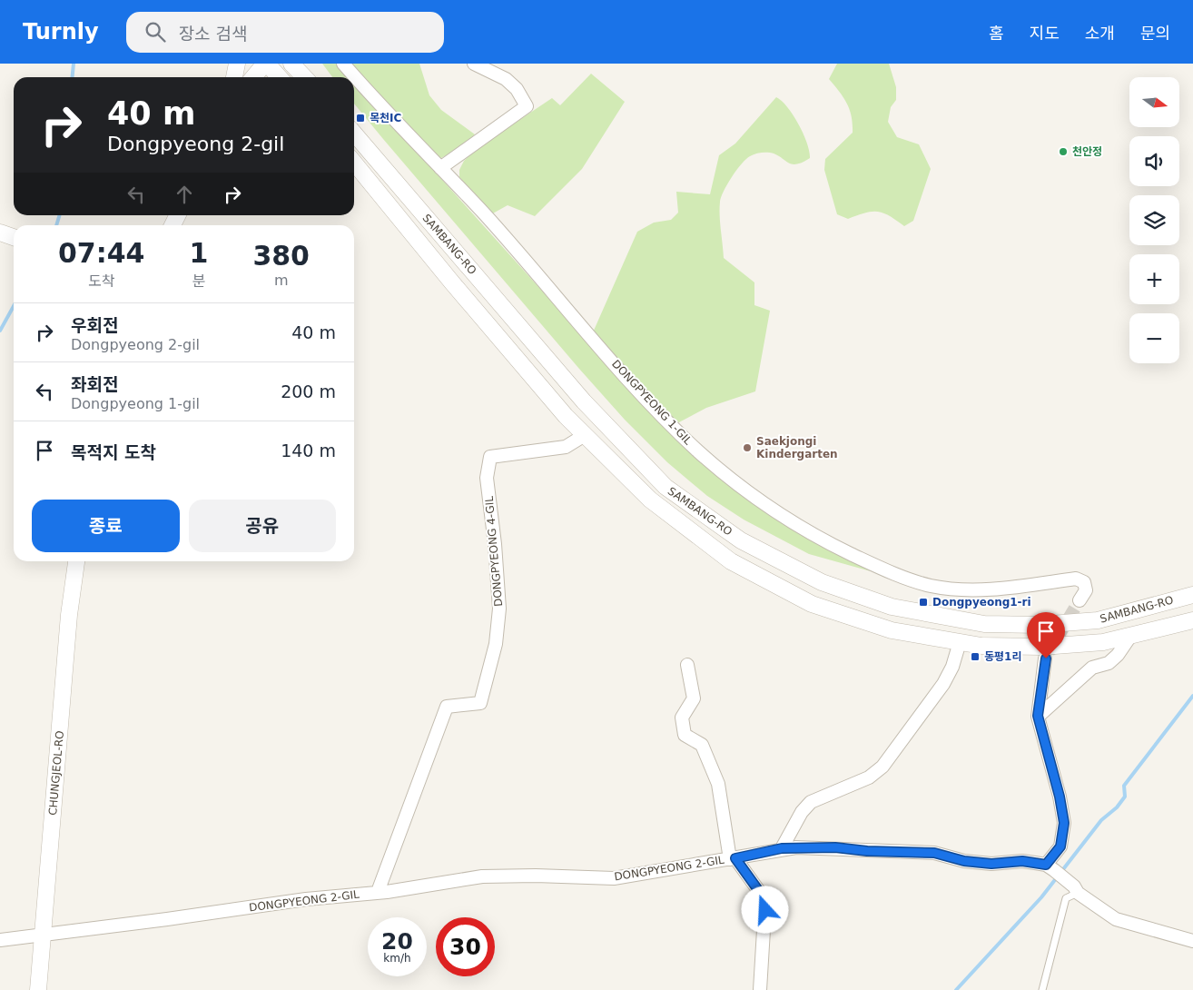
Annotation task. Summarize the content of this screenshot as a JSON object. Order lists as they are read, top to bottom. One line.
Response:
{"streets":{"street":["SAMBANG-RO","DONGPYEONG 1-GIL","DONGPYEONG 4-GIL","CHUNGJEOL-RO","DONGPYEONG 2-GIL"]},"crossings":[["SAMBANG-RO","DONGPYEONG 4-GIL"],["DONGPYEONG 4-GIL","DONGPYEONG 2-GIL"],["CHUNGJEOL-RO","DONGPYEONG 2-GIL"]],"places":{"transit":["목천IC","Dongpyeong1-ri","동평1리"],"other":["천안정","Saekjongi Kindergarten"]},"north":"right","page":{"header":"Turnly","search":"장소 검색","nav":["홈","지도","소개","문의"],"map_buttons":["+","−"],"turn":["40 m","Dongpyeong 2-gil"],"eta":["07:44","도착","1","분","380","m"],"list":[{"name":"우회전","note":"Dongpyeong 2-gil","value":"40 m"},{"name":"좌회전","note":"Dongpyeong 1-gil","value":"200 m"},{"name":"목적지 도착","value":"140 m"}],"buttons":["종료","공유"],"speed":"20 km/h","limit":"30"}}
